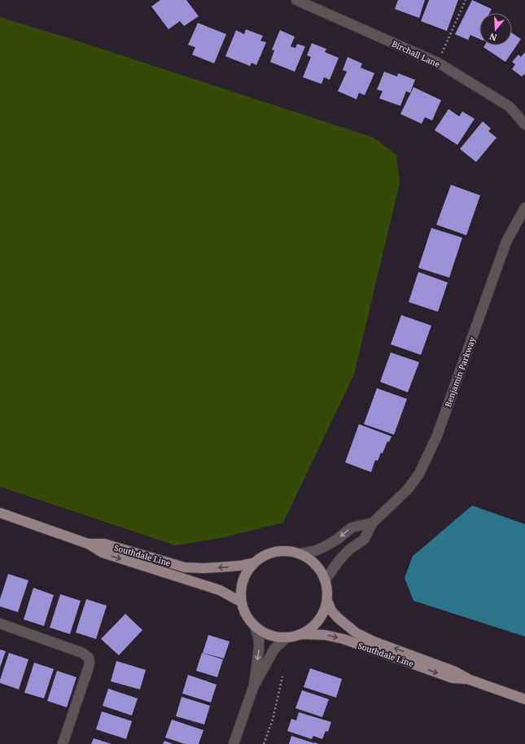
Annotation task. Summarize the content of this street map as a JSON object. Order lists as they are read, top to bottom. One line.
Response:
{"streets":{"main road":["Southdale Line"],"street":["Birchall Lane","Benjamin Parkway"]},"crossings":[["Benjamin Parkway","Southdale Line"]],"north":"bottom"}
